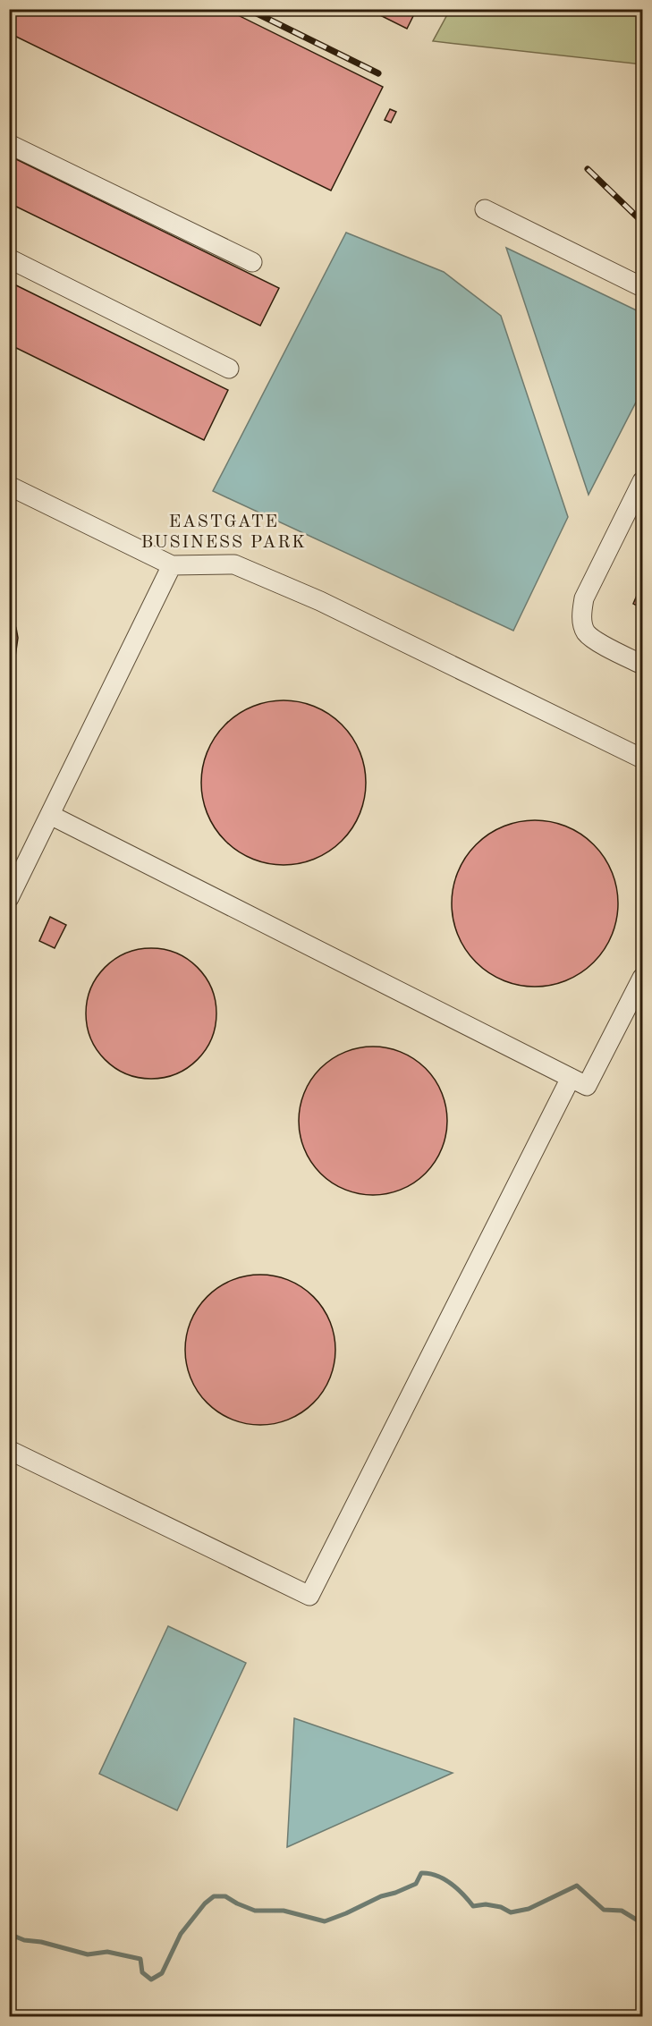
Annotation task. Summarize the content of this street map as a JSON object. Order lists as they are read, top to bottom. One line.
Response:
{"districts":["EASTGATE BUSINESS PARK"]}
